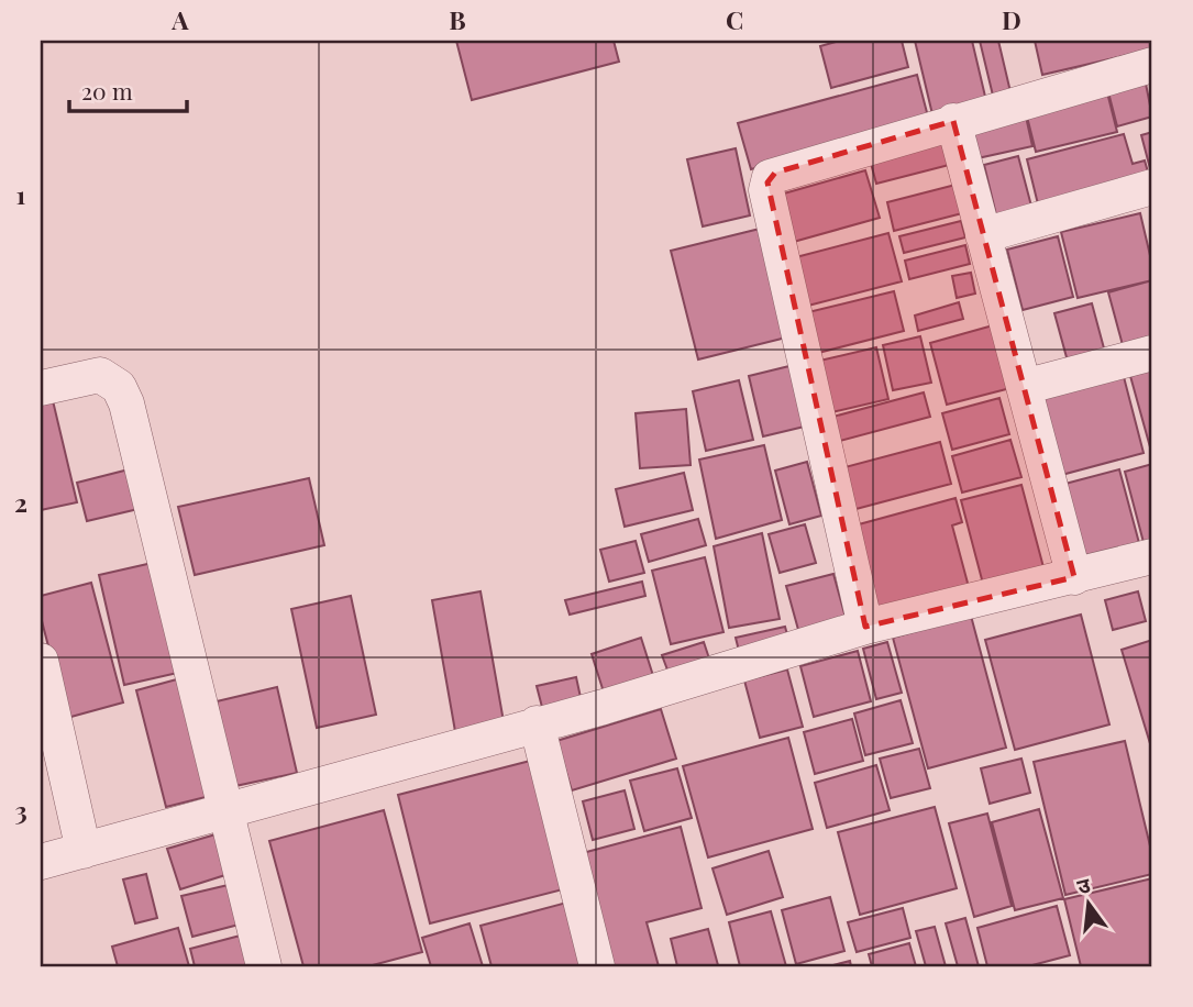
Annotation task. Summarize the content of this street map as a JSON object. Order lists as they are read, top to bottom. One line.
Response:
{"scale_bar":"20 m","north":"top","grid":{"columns":["A","B","C","D"],"rows":["1","2","3"]}}
